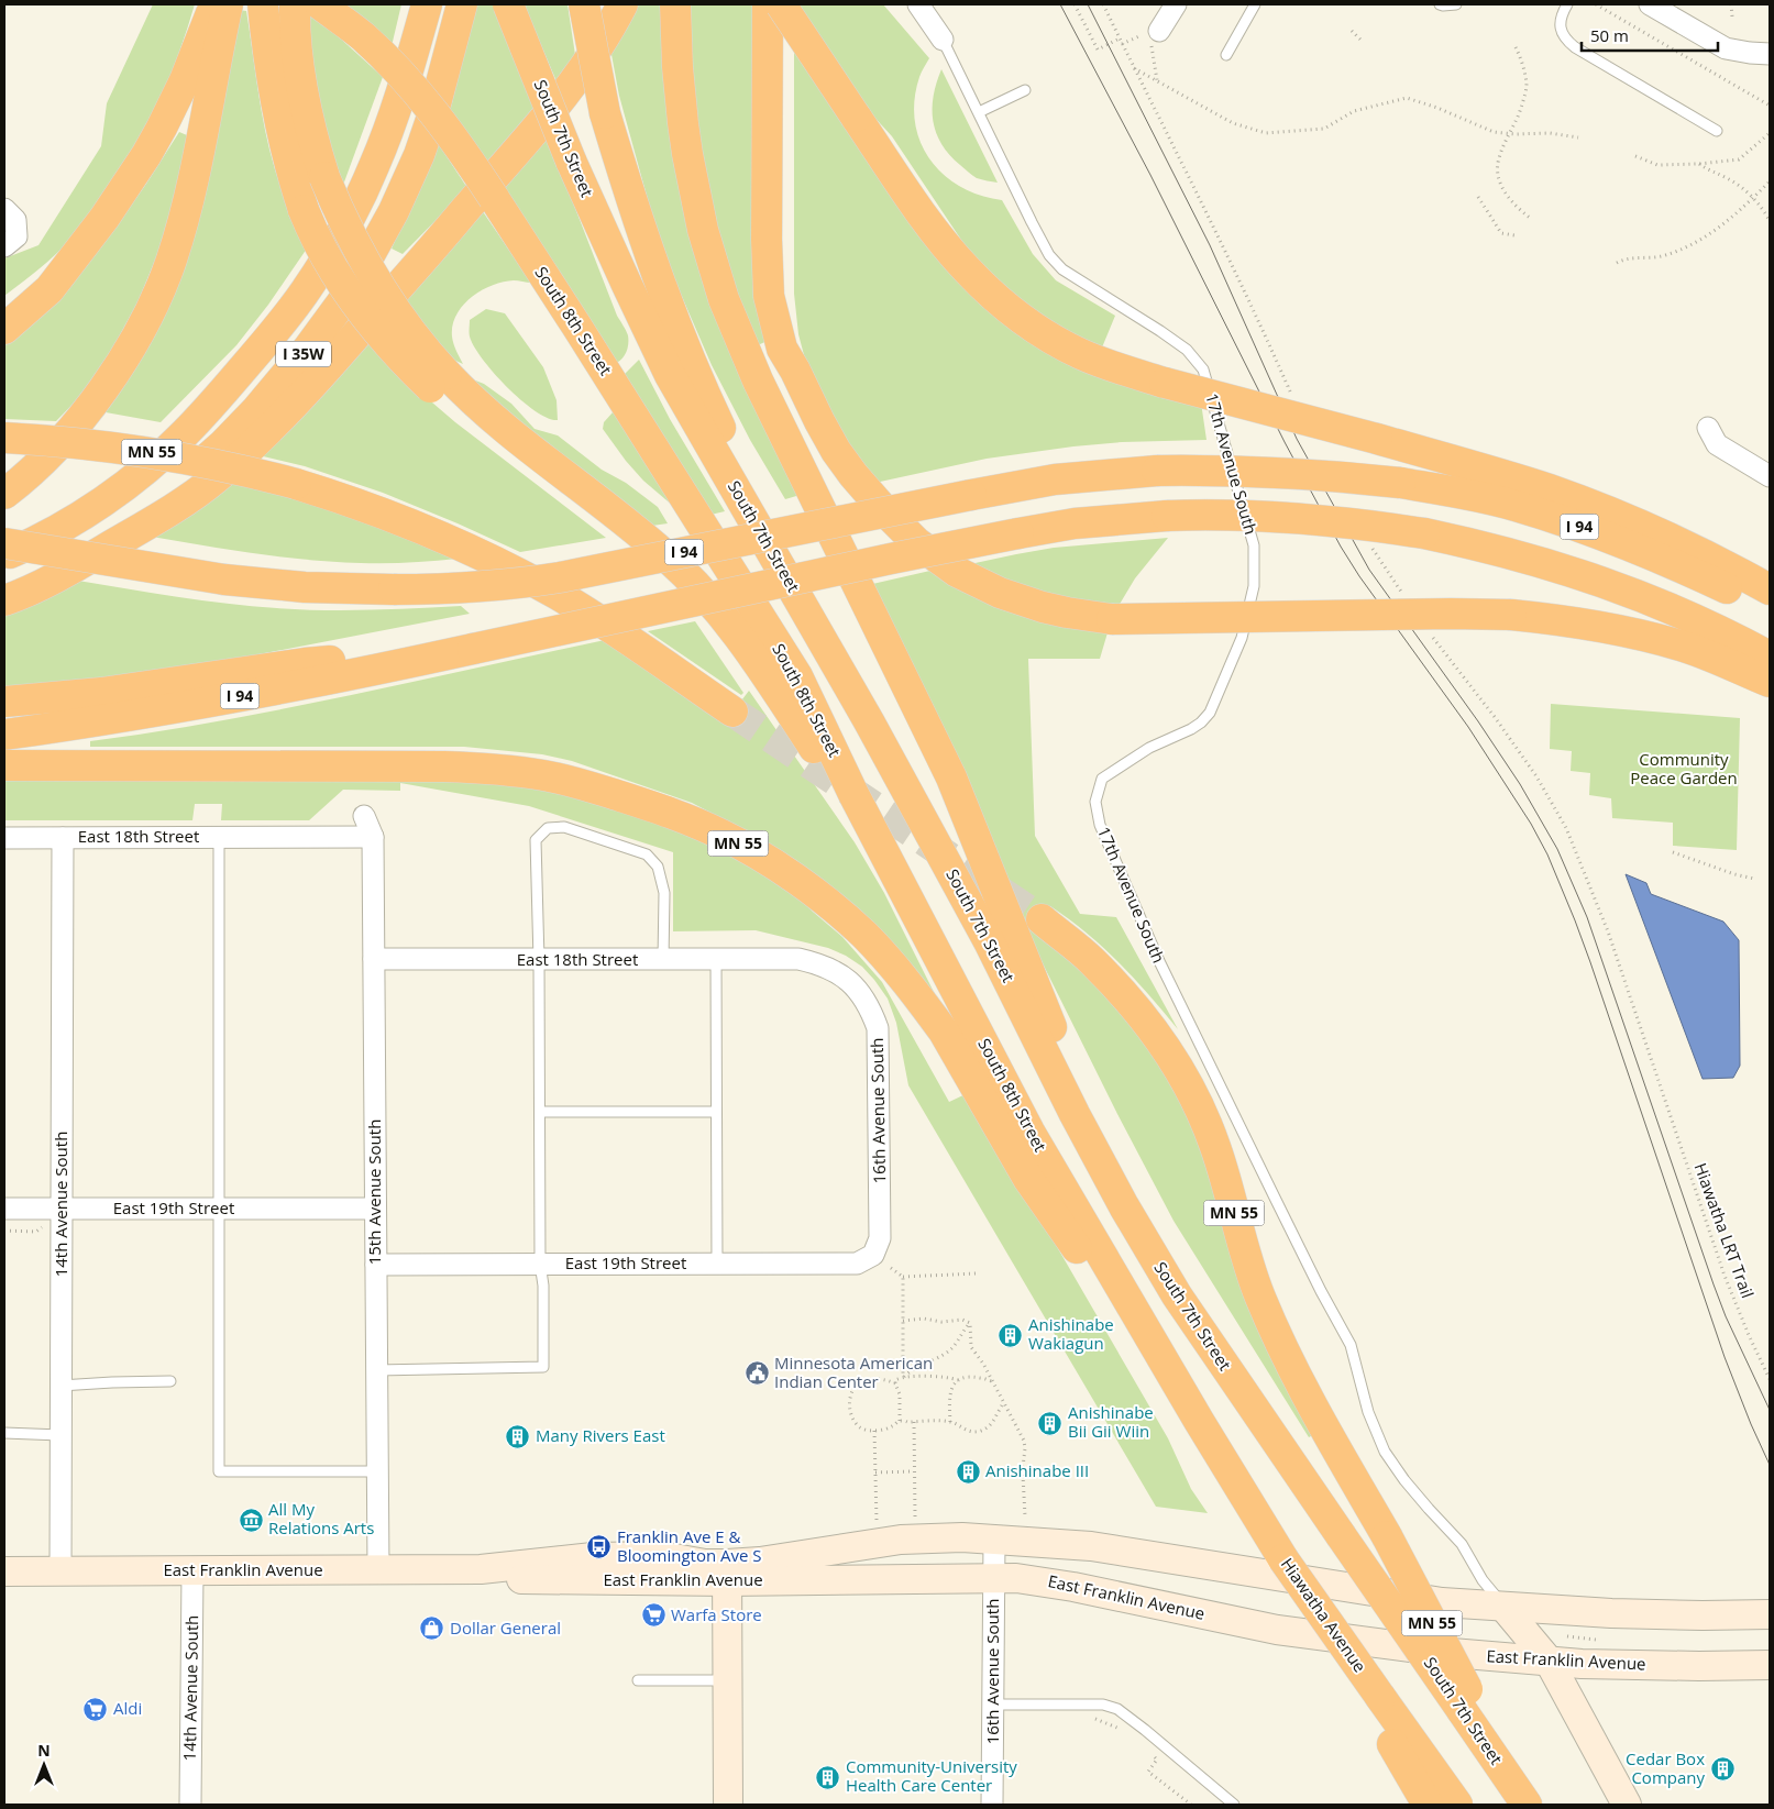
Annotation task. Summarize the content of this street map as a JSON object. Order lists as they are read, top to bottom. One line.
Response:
{"streets":{"highway":["South 7th Street","South 8th Street","I 35W","MN 55","I 94","Hiawatha Avenue"],"main road":["17th Avenue South","East Franklin Avenue"],"street":["East 18th Street","16th Avenue South","15th Avenue South","14th Avenue South","East 19th Street"],"path":["Hiawatha LRT Trail"]},"crossings":[["South 7th Street","MN 55"],["South 8th Street","MN 55"],["South 8th Street","Hiawatha Avenue"],["MN 55","Hiawatha Avenue"],["17th Avenue South","East Franklin Avenue"],["East 18th Street","16th Avenue South"],["East 18th Street","15th Avenue South"],["East 18th Street","14th Avenue South"],["16th Avenue South","East 19th Street"],["16th Avenue South","East Franklin Avenue"],["15th Avenue South","East 19th Street"],["15th Avenue South","East Franklin Avenue"],["14th Avenue South","East 19th Street"],["14th Avenue South","East Franklin Avenue"]],"parks":["Community Peace Garden"],"places":{"building":["Anishinabe Wakiagun","Anishinabe Bii Gii Wiin","Many Rivers East","Anishinabe III","Cedar Box Company","Community-University Health Care Center"],"public building":["Minnesota American Indian Center"],"museum":["All My Relations Arts"],"bus stop":["Franklin Ave E & Bloomington Ave S"],"supermarket":["Warfa Store","Aldi"],"shop":["Dollar General"]},"scale_bar":"50 m","north":"top"}
